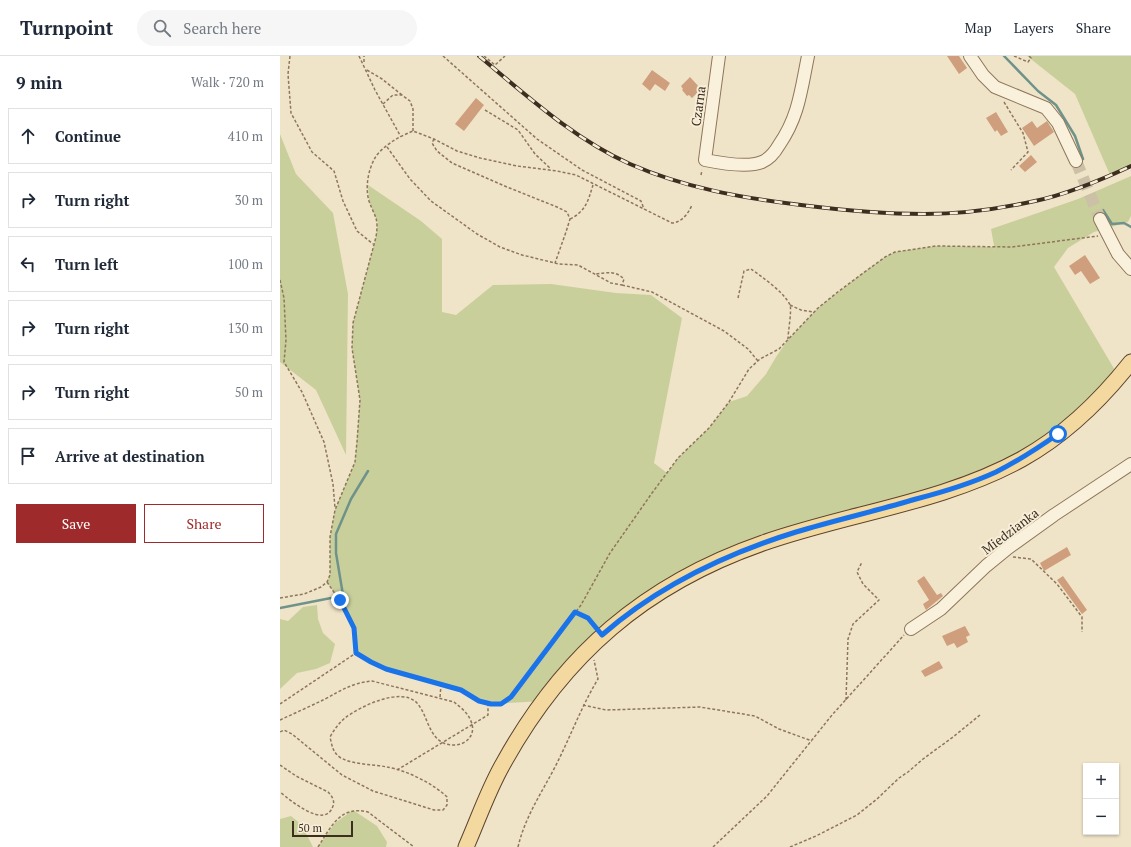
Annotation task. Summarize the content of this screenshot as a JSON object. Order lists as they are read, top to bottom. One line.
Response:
{"streets":{"street":["Czarna","Miedzianka"]},"scale_bar":"50 m","page":{"header":"Turnpoint","search":"Search here","nav":["Map","Layers","Share"],"heading":["9 min","Walk · 720 m"],"list":[["Continue","410 m"],["Turn right","30 m"],["Turn left","100 m"],["Turn right","130 m"],["Turn right","50 m"],"Arrive at destination"],"buttons":["Save","Share"],"map_buttons":["+","−"],"scale":"50 m"}}
